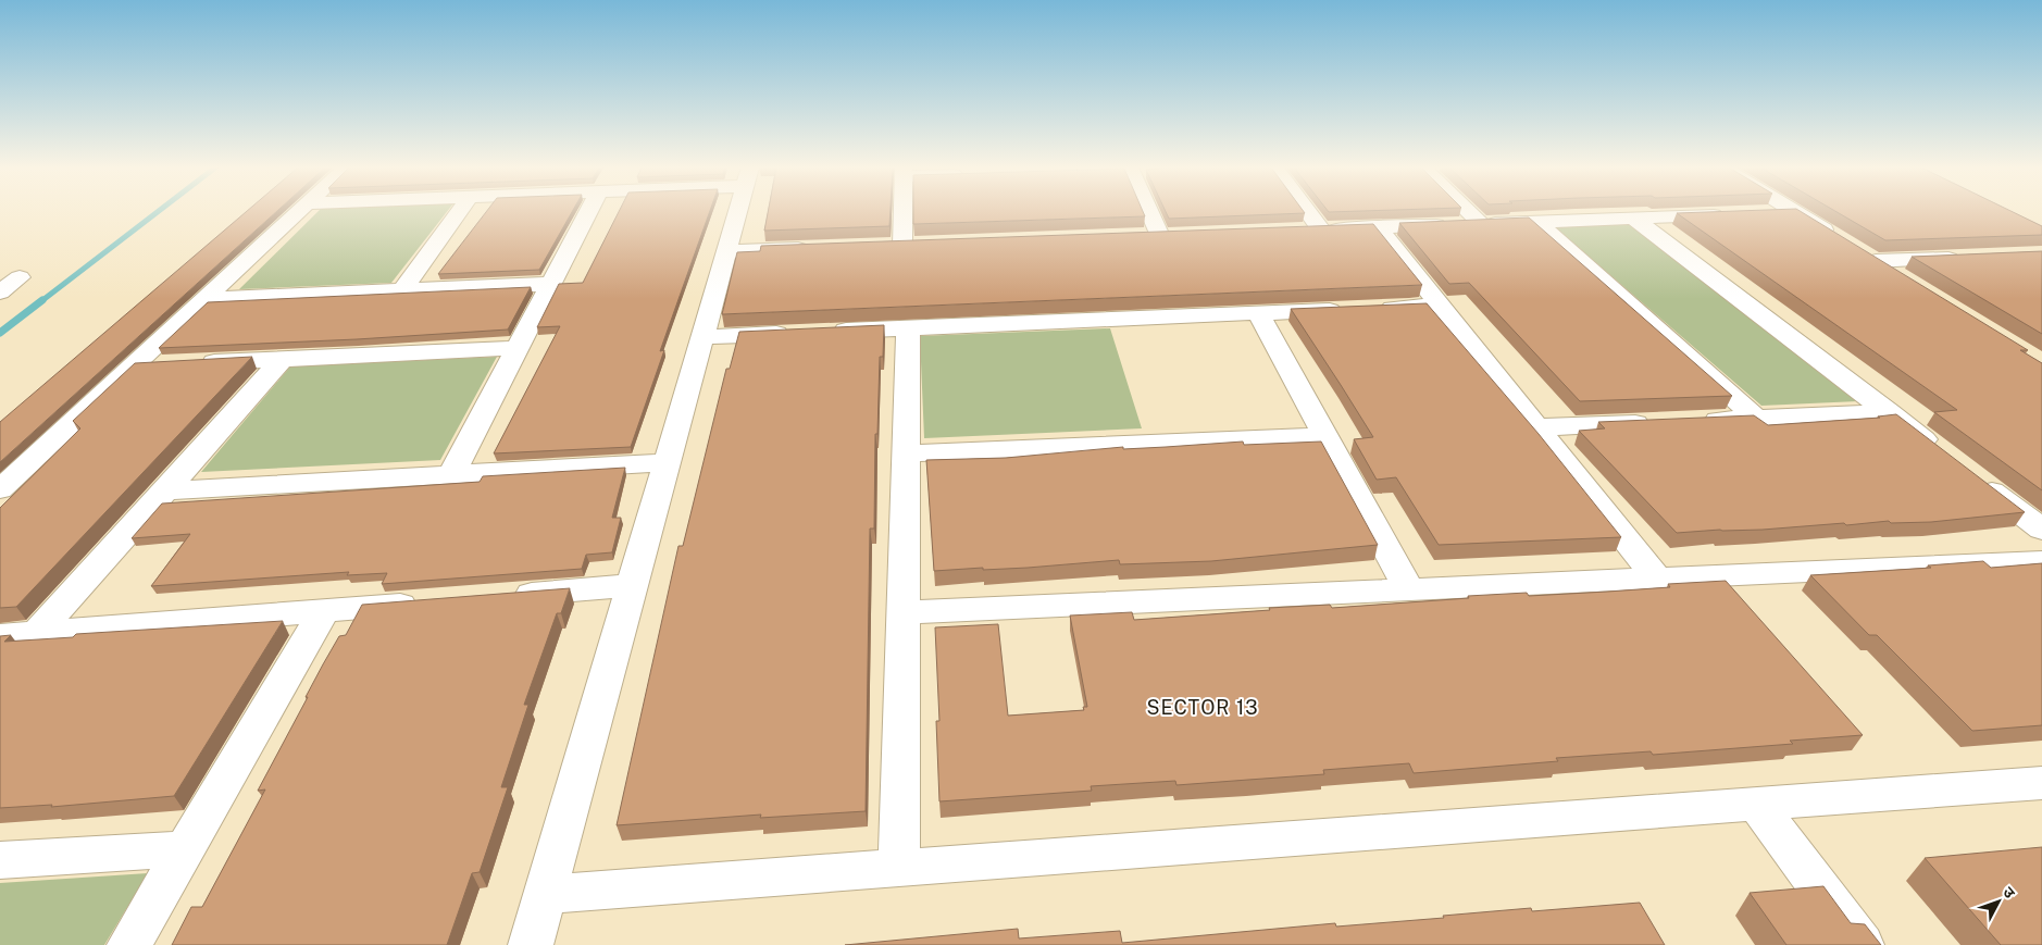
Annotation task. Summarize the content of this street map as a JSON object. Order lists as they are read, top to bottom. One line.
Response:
{"districts":["SECTOR 13"],"north":"top right"}
